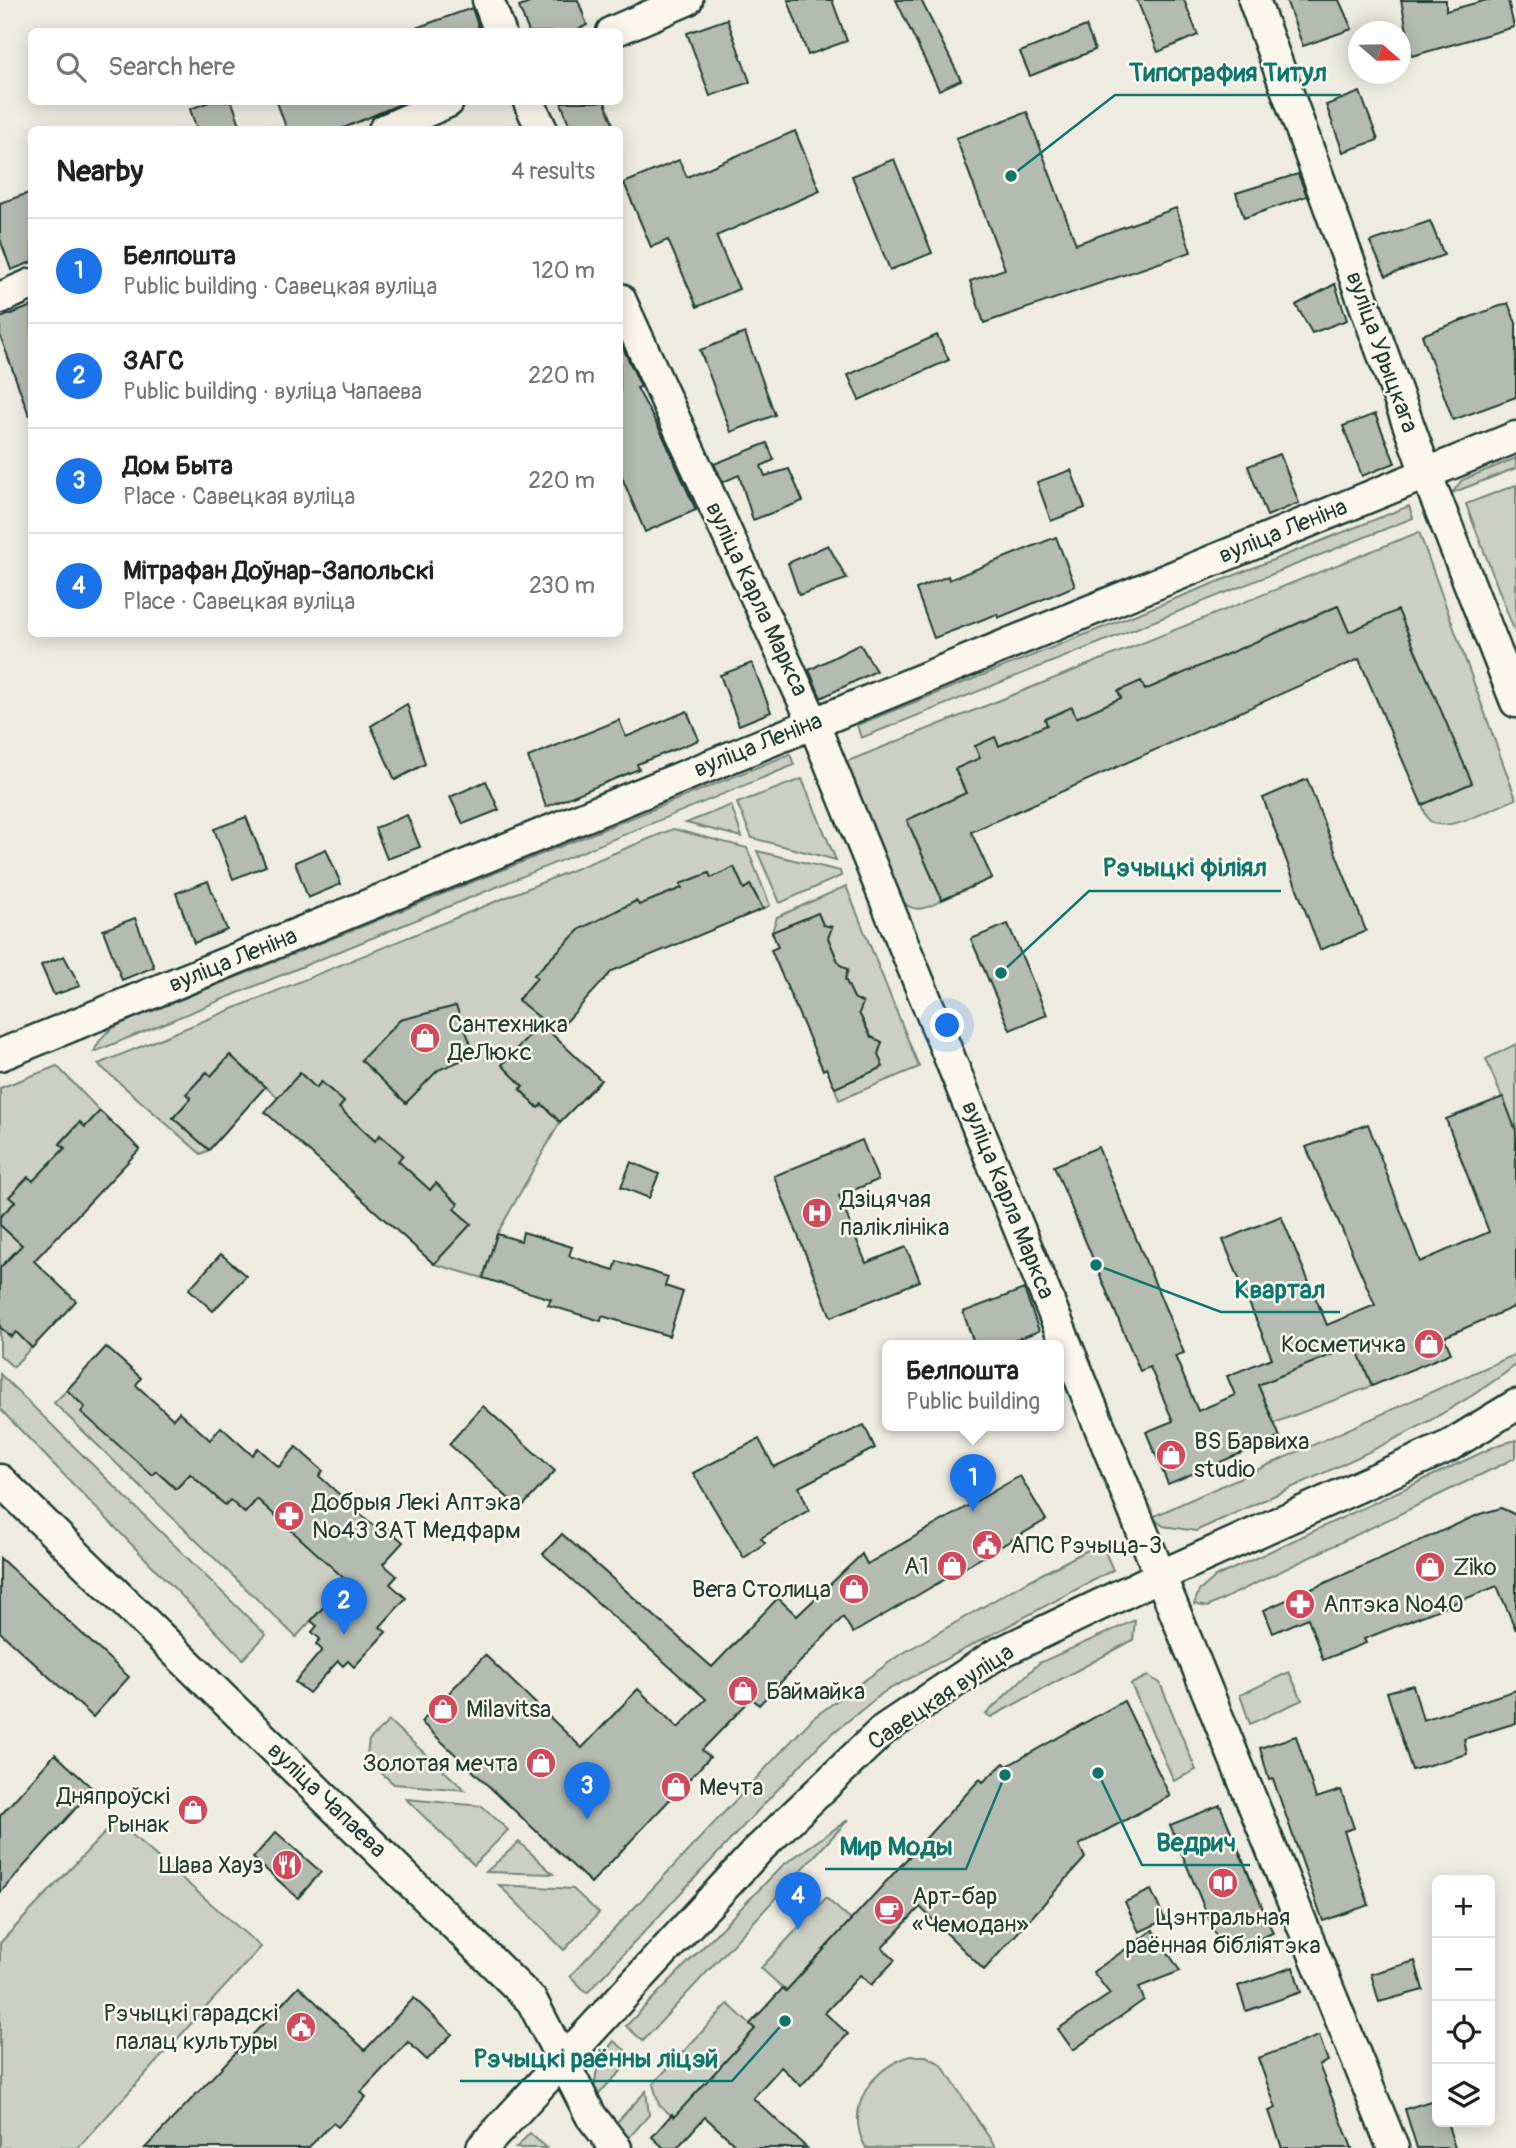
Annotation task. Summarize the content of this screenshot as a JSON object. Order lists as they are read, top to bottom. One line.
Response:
{"streets":{"street":["вуліца Урыцкага","вуліца Леніна","вуліца Карла Маркса","Савецкая вуліца","вуліца Чапаева"]},"crossings":[["вуліца Урыцкага","вуліца Леніна"],["вуліца Леніна","вуліца Карла Маркса"],["вуліца Карла Маркса","Савецкая вуліца"],["Савецкая вуліца","вуліца Чапаева"]],"places":{"other":["Типография Титул","Рэчыцкі філіял","Квартал","Ведрич","Мир Моды","Рэчыцкі раённы ліцэй"],"shop":["Сантехника ДеЛюкс","Косметичка","BS Барвиха studio","A1","Ziko","Вега Столица","Баймайка","Milavitsa","Золотая мечта","Мечта","Дняпроўскі Рынак"],"hospital":["Дзіцячая паліклініка"],"pharmacy":["Добрыя Лекі Аптэка №43 ЗАТ Медфарм","Аптэка №40"],"public building":["АПС Рэчыца-3","Рэчыцкі гарадскі палац культуры"],"restaurant":["Шава Хауз"],"library":["Цэнтральная раённая бібліятэка"],"cafe":["Арт-бар «Чемодан»"]},"north":"right","page":{"search":"Search here","heading":["Nearby","4 results"],"list":[{"mark":"1","name":"Белпошта","note":"Public building · Савецкая вуліца","value":"120 m"},{"mark":"2","name":"ЗАГС","note":"Public building · вуліца Чапаева","value":"220 m"},{"mark":"3","name":"Дом Быта","note":"Place · Савецкая вуліца","value":"220 m"},{"mark":"4","name":"Мітрафан Доўнар-Запольскі","note":"Place · Савецкая вуліца","value":"230 m"}],"popup":["Белпошта","Public building"],"pins":["1","2","3","4"],"map_buttons":["+","−"]}}
